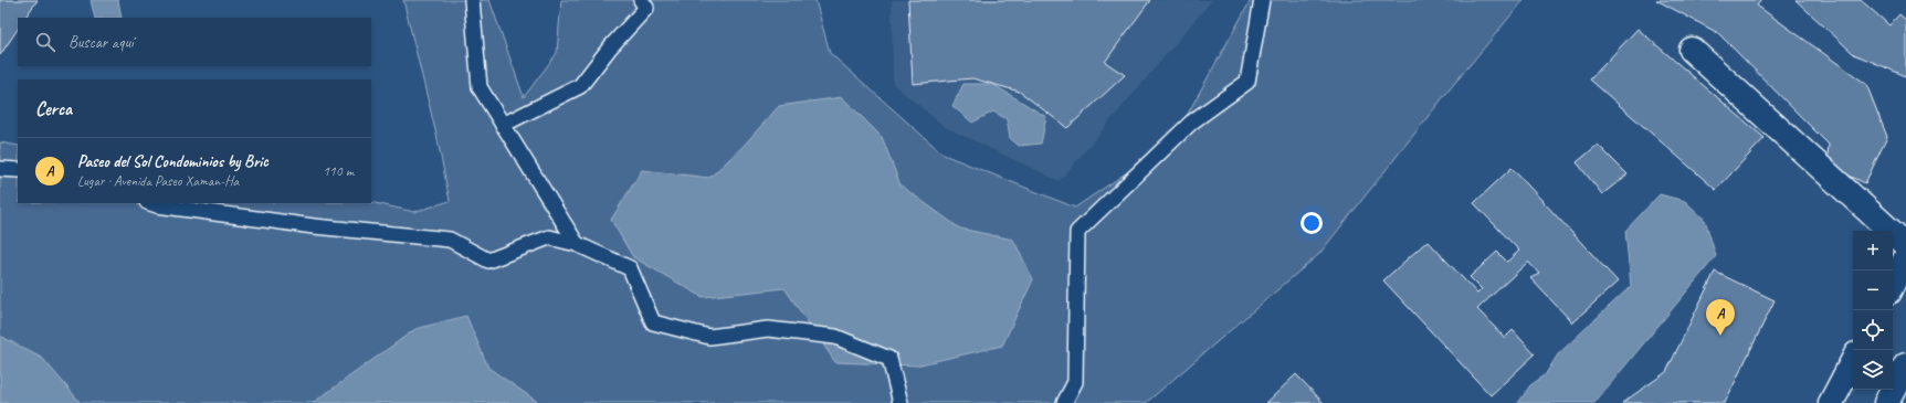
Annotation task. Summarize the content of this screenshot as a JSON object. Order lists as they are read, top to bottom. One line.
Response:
{"page":{"search":"Buscar aquí","heading":"Cerca","list":[{"mark":"A","name":"Paseo del Sol Condominios by Bric","note":"Lugar · Avenida Paseo Xaman-Ha","value":"110 m"}],"map_buttons":["+","−"],"pins":"A"}}
